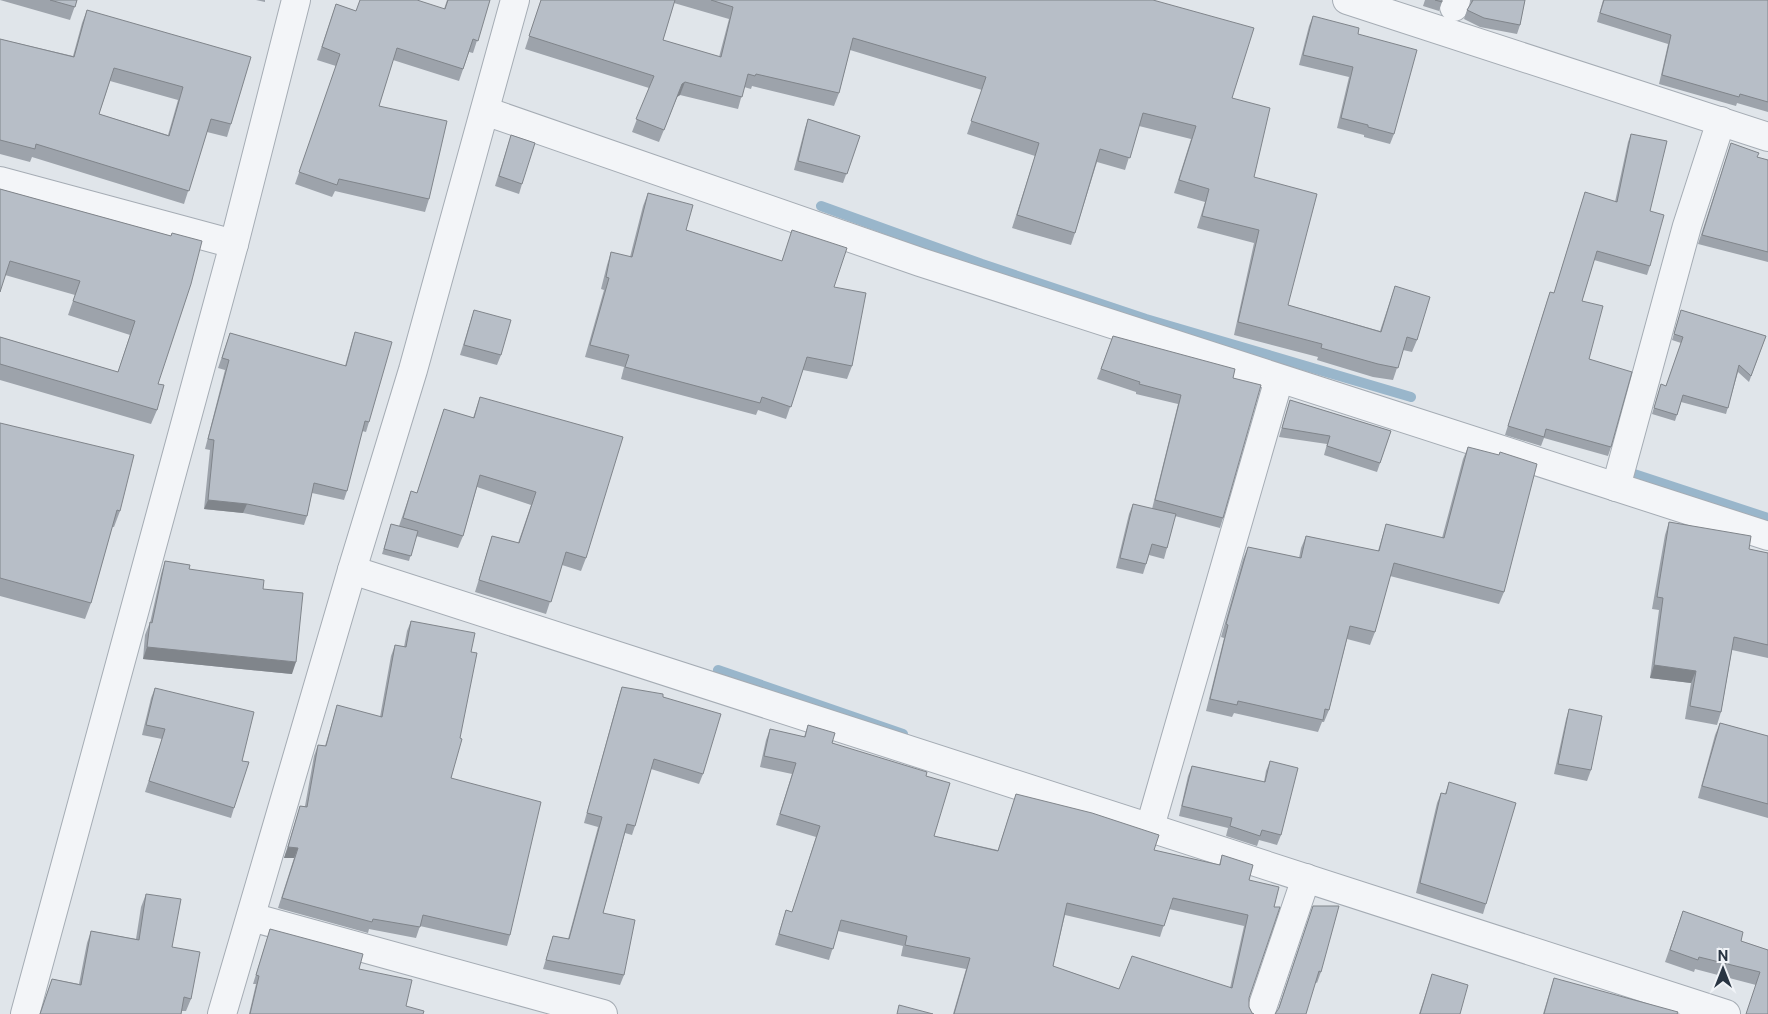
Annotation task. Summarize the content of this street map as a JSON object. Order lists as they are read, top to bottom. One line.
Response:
{"north":"top"}
